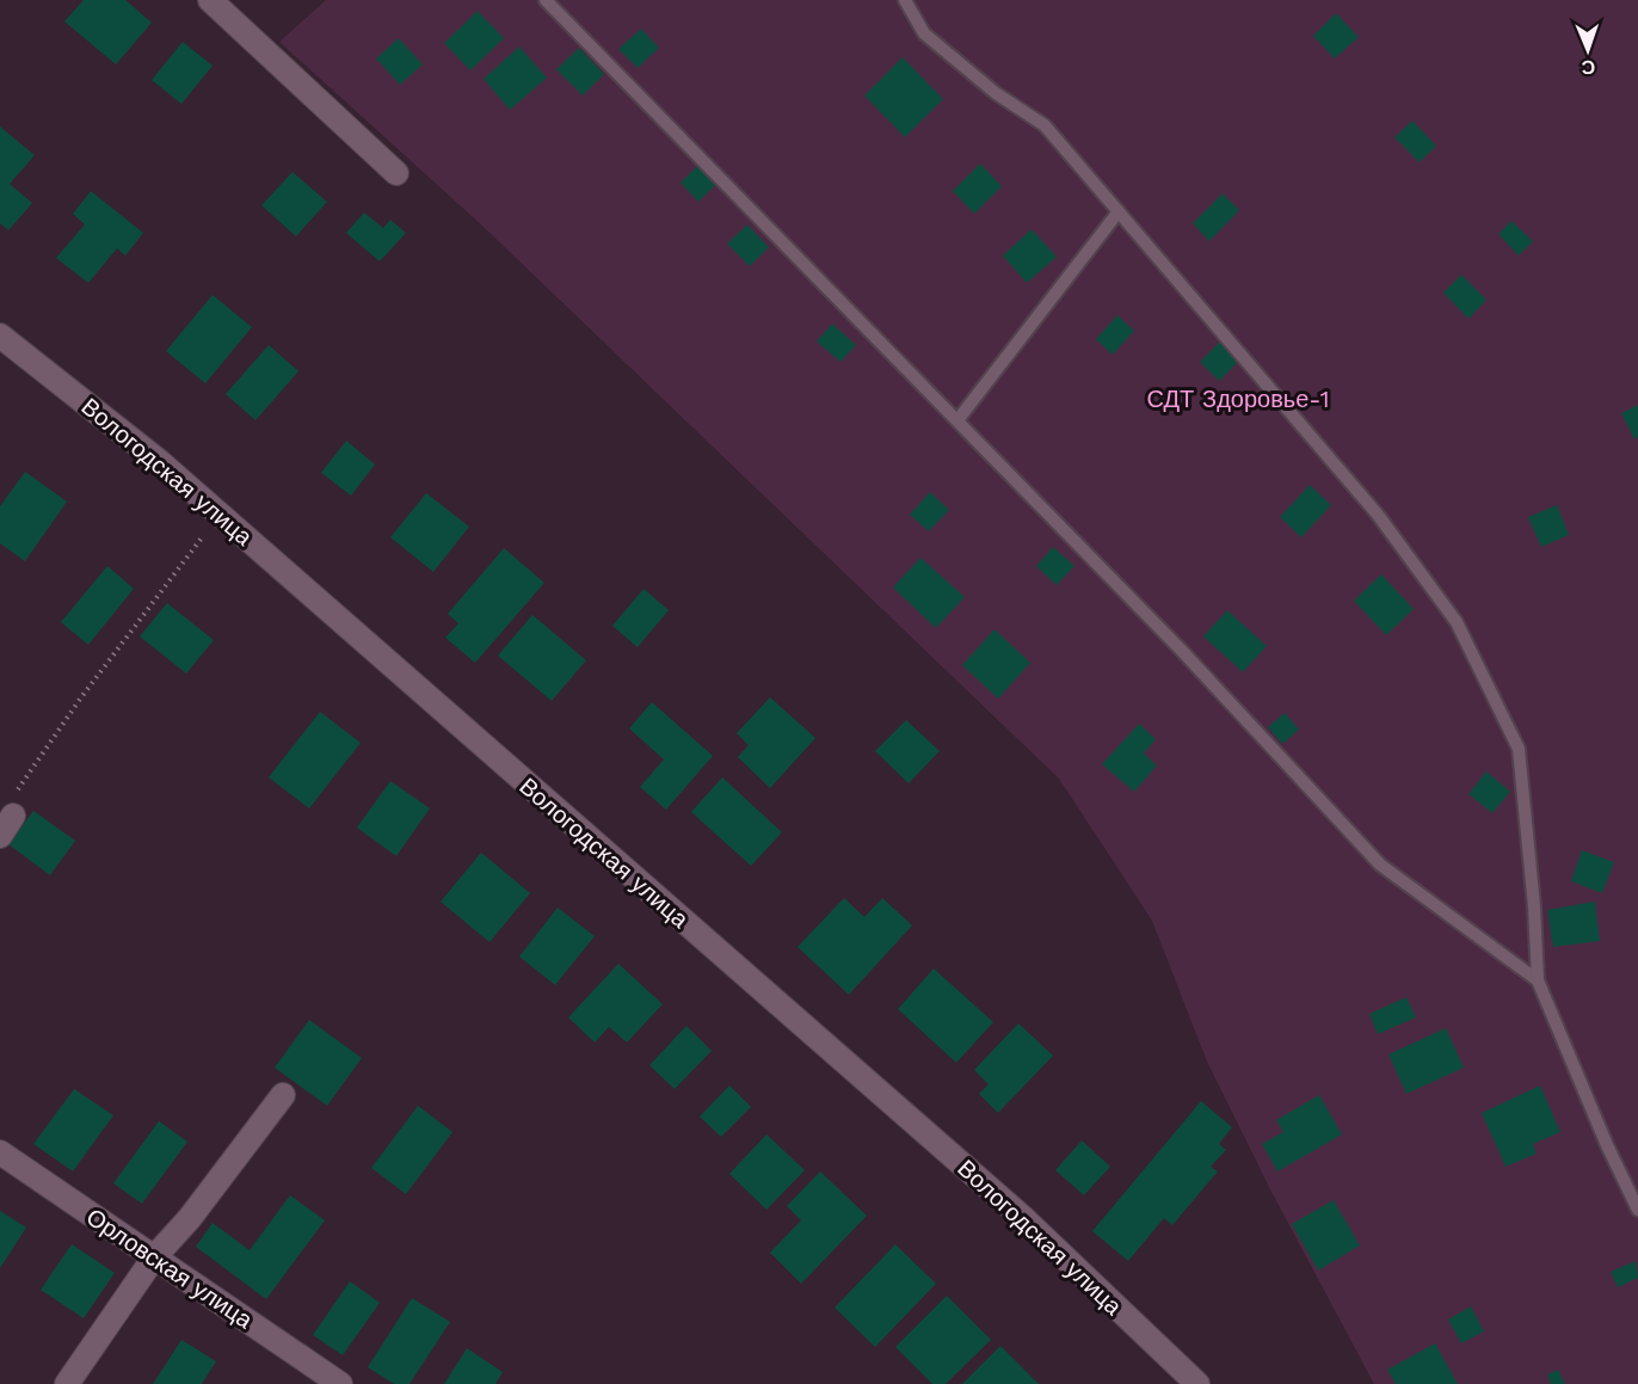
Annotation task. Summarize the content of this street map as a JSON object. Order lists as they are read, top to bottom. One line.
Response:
{"streets":{"street":["Вологодская улица","Орловская улица"]},"parks":["СДТ Здоровье-1"],"north":"bottom"}
